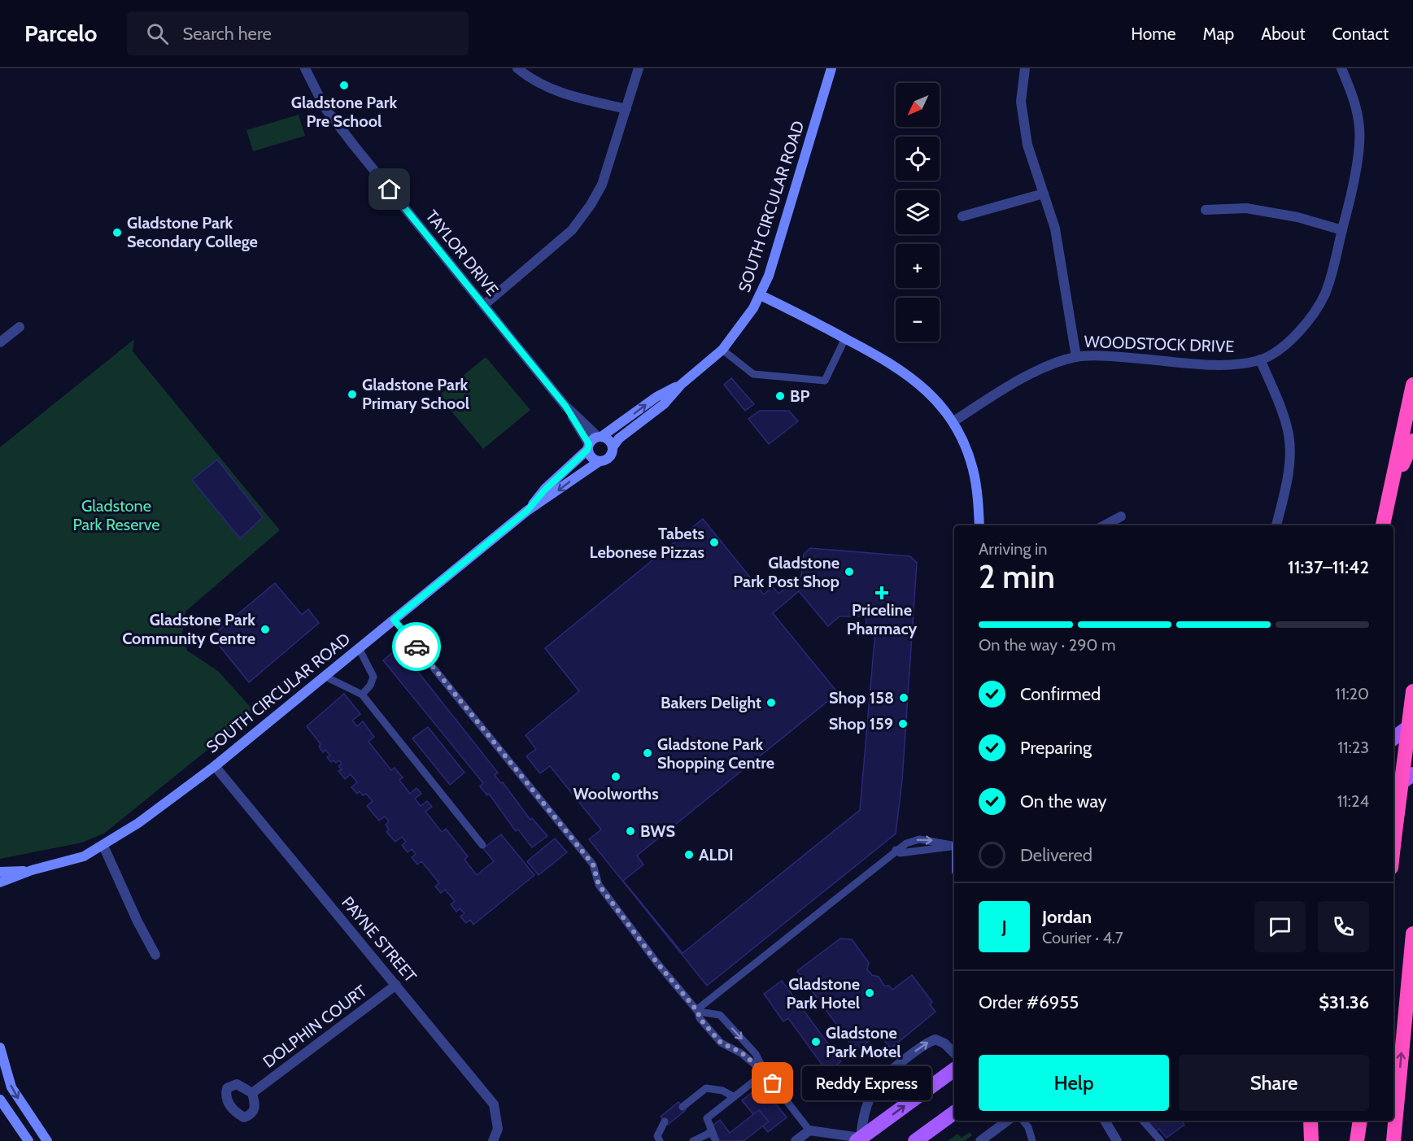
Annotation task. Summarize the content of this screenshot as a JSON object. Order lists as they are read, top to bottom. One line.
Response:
{"streets":{"street":["SOUTH CIRCULAR ROAD","TAYLOR DRIVE","WOODSTOCK DRIVE","PAYNE STREET","DOLPHIN COURT"]},"crossings":[["SOUTH CIRCULAR ROAD","TAYLOR DRIVE"],["SOUTH CIRCULAR ROAD","PAYNE STREET"],["PAYNE STREET","DOLPHIN COURT"]],"parks":["Gladstone Park Reserve"],"places":{"other":["Gladstone Park Pre School","Gladstone Park Secondary College","Gladstone Park Primary School","BP","Tabets Lebonese Pizzas","Gladstone Park Post Shop","Gladstone Park Community Centre","Shop 158","Bakers Delight","Shop 159","Gladstone Park Shopping Centre","Woolworths","BWS","ALDI","Gladstone Park Hotel","Gladstone Park Motel","Reddy Express"],"health":["Priceline Pharmacy"]},"north":"bottom left","page":{"header":"Parcelo","search":"Search here","nav":["Home","Map","About","Contact"],"map_buttons":["+","−"],"heading":["2 min","Arriving in","11:37–11:42"],"panel":["Jordan","Courier · 4.7","Order #6955","$31.36"],"bar":"On the way · 290 m","list":[["Confirmed","11:20"],["Preparing","11:23"],["On the way","11:24"],"Delivered"],"round":"J","buttons":["Help","Share"],"bubble":"Reddy Express"}}
